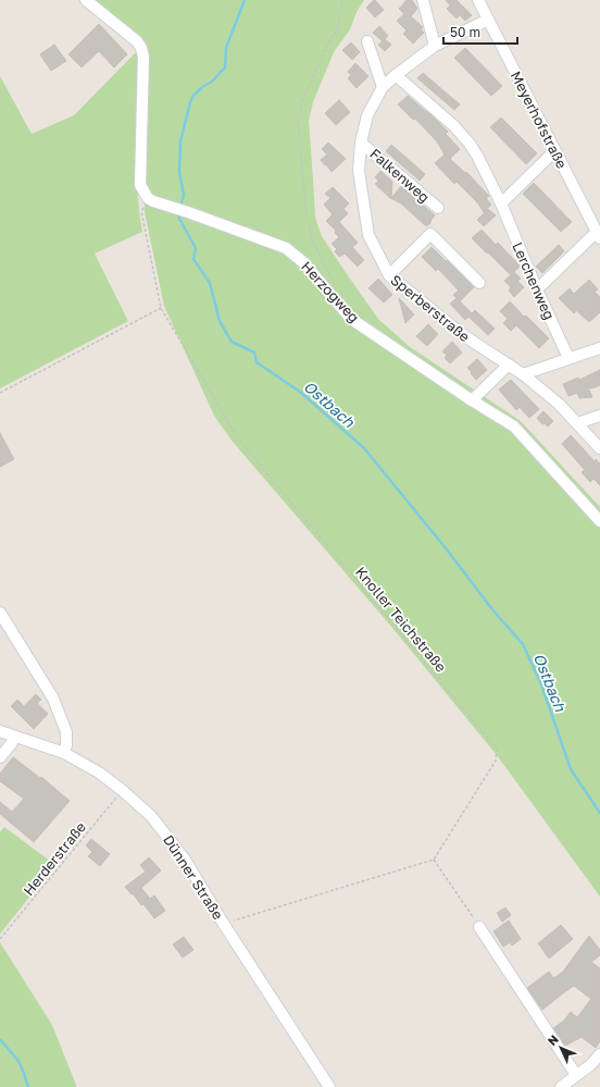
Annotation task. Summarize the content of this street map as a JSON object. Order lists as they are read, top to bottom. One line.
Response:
{"streets":{"street":["Meyerhofstraße","Falkenweg","Lerchenweg","Herzogweg","Sperberstraße","Dünner Straße"],"path":["Knoller Teichstraße","Herderstraße"]},"crossings":[["Meyerhofstraße","Sperberstraße"],["Falkenweg","Sperberstraße"],["Lerchenweg","Sperberstraße"],["Herzogweg","Knoller Teichstraße"],["Herderstraße","Dünner Straße"]],"water":["Ostbach"],"scale_bar":"50 m","north":"top left"}
